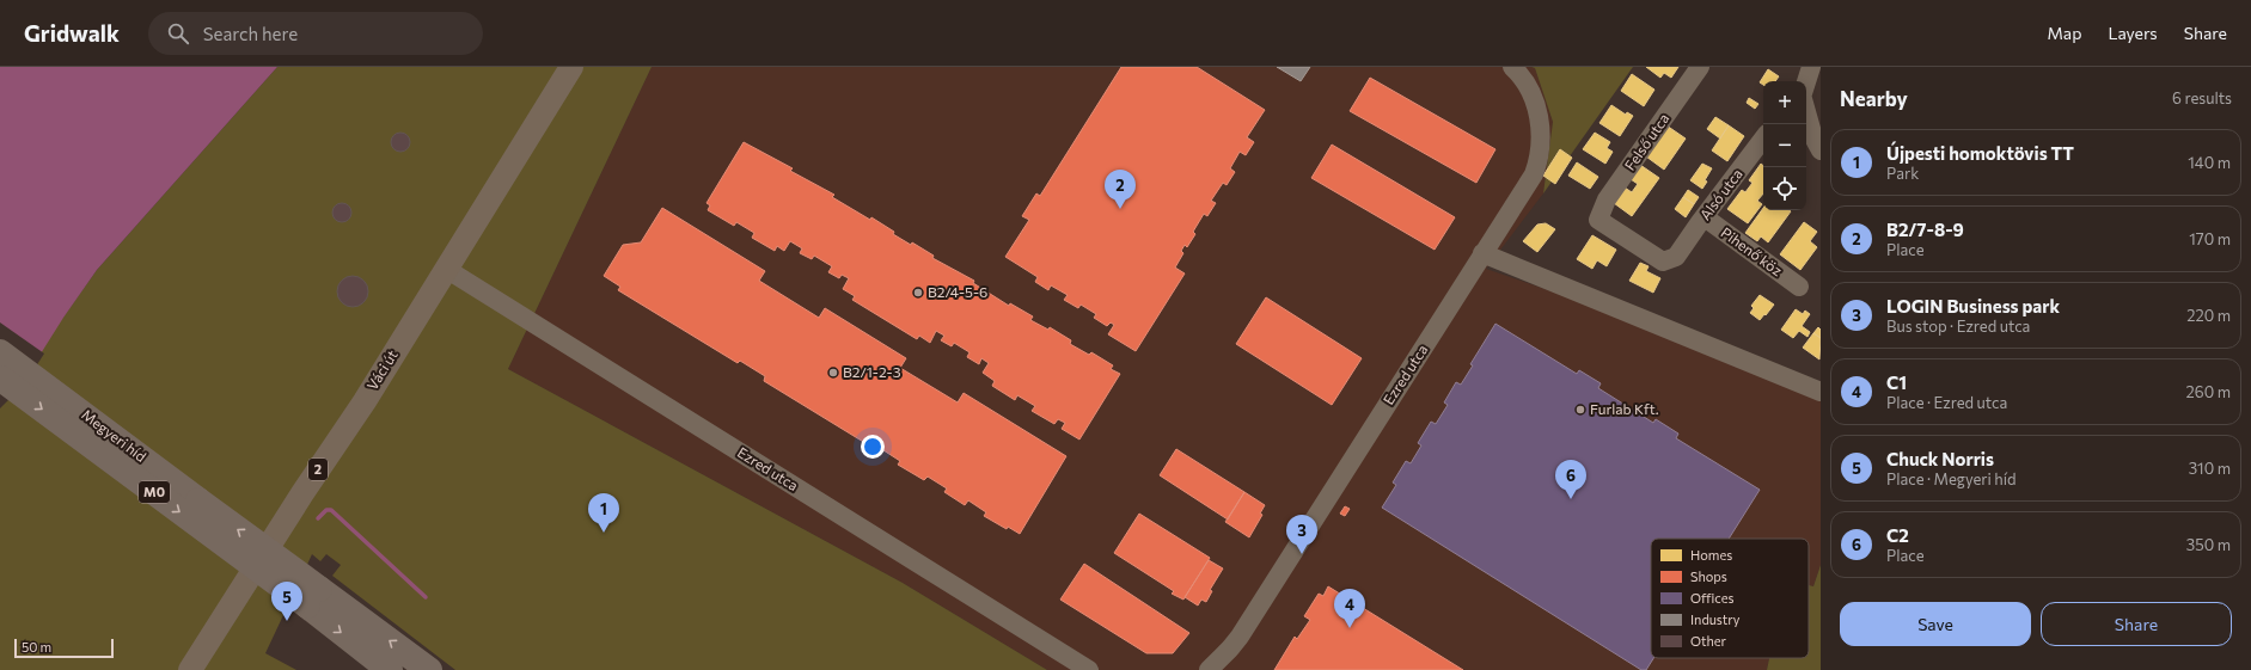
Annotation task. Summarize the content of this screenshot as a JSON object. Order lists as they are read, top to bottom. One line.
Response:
{"streets":{"highway":["Megyeri híd","M0"],"main road":["Váci út","2"],"street":["Felső utca","Alsó utca","Pihenő köz","Ezred utca"]},"crossings":[["Felső utca","Alsó utca"],["Alsó utca","Pihenő köz"],["Váci út","Ezred utca"],["Megyeri híd","M0"]],"places":["B2/4-5-6","B2/1-2-3","Furlab Kft."],"legend":["Homes","Shops","Offices","Industry","Other"],"scale_bar":"50 m","page":{"header":"Gridwalk","search":"Search here","nav":["Map","Layers","Share"],"heading":["Nearby","6 results"],"map_buttons":["+","−"],"list":[{"mark":"1","name":"Újpesti homoktövis TT","note":"Park","value":"140 m"},{"mark":"2","name":"B2/7-8-9","note":"Place","value":"170 m"},{"mark":"3","name":"LOGIN Business park","note":"Bus stop · Ezred utca","value":"220 m"},{"mark":"4","name":"C1","note":"Place · Ezred utca","value":"260 m"},{"mark":"5","name":"Chuck Norris","note":"Place · Megyeri híd","value":"310 m"},{"mark":"6","name":"C2","note":"Place","value":"350 m"}],"pins":["2","6","1","3","5","4"],"buttons":["Save","Share"],"scale":"50 m"}}
